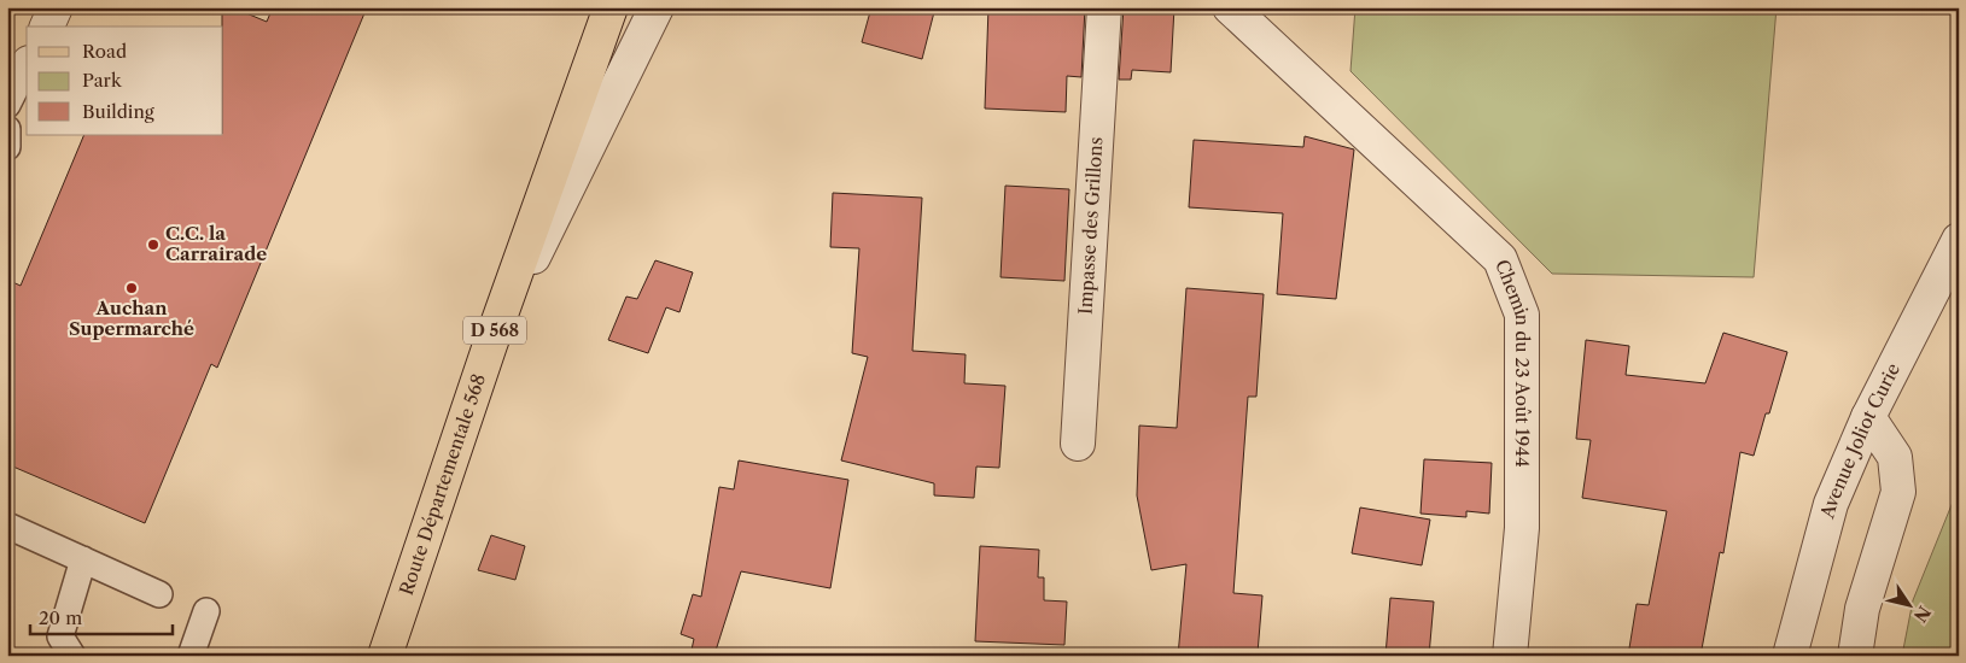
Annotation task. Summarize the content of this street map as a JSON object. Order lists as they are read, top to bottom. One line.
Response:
{"streets":{"main road":["D 568","Route Départementale 568"],"street":["Impasse des Grillons","Chemin du 23 Août 1944","Avenue Joliot Curie"]},"places":["C.C. la Carrairade","Auchan Supermarché"],"legend":["Road","Park","Building"],"scale_bar":"20 m","north":"bottom right"}
